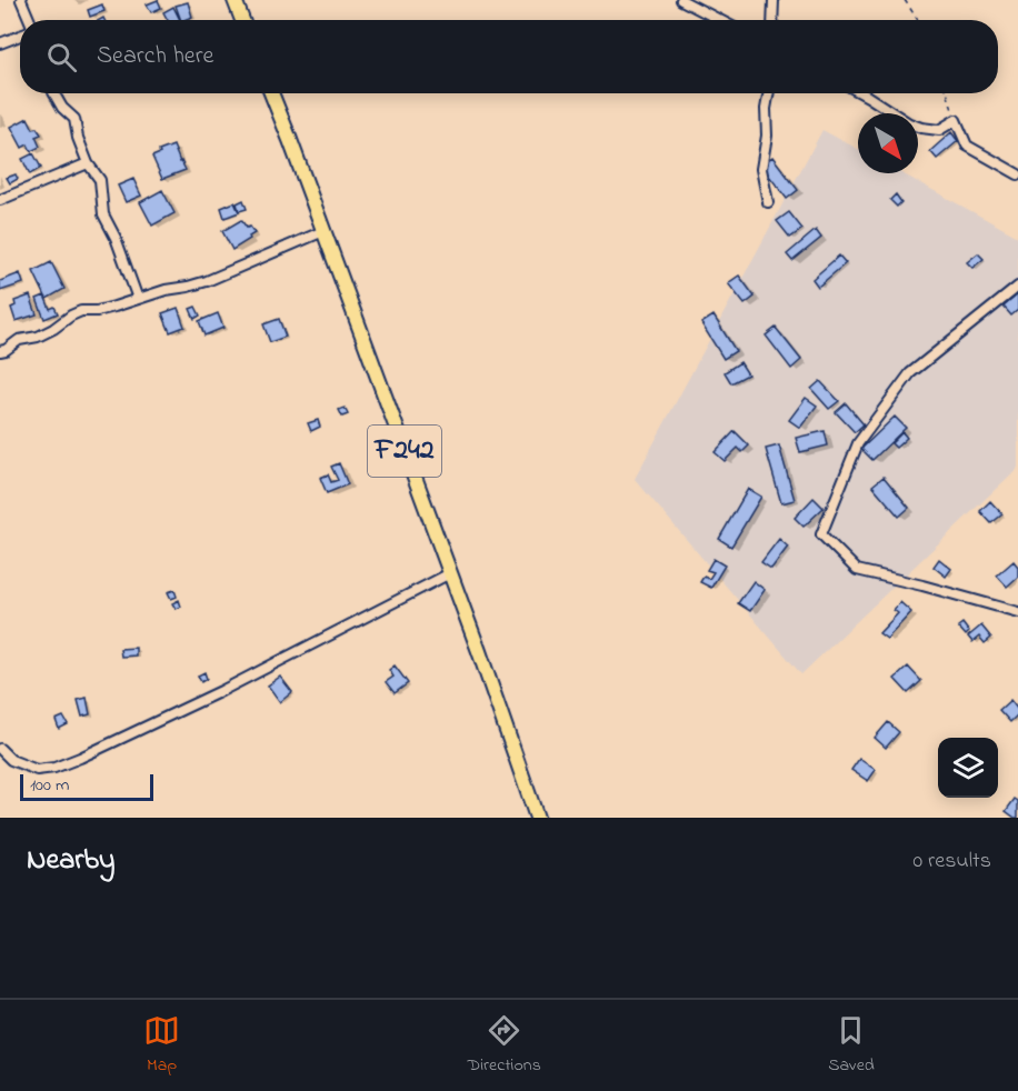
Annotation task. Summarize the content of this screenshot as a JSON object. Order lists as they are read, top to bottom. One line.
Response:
{"streets":{"main road":["F242"]},"scale_bar":"100 m","north":"bottom right","page":{"search":"Search here","scale":"100 m","heading":["Nearby","0 results"],"nav":["Map","Directions","Saved"]}}
